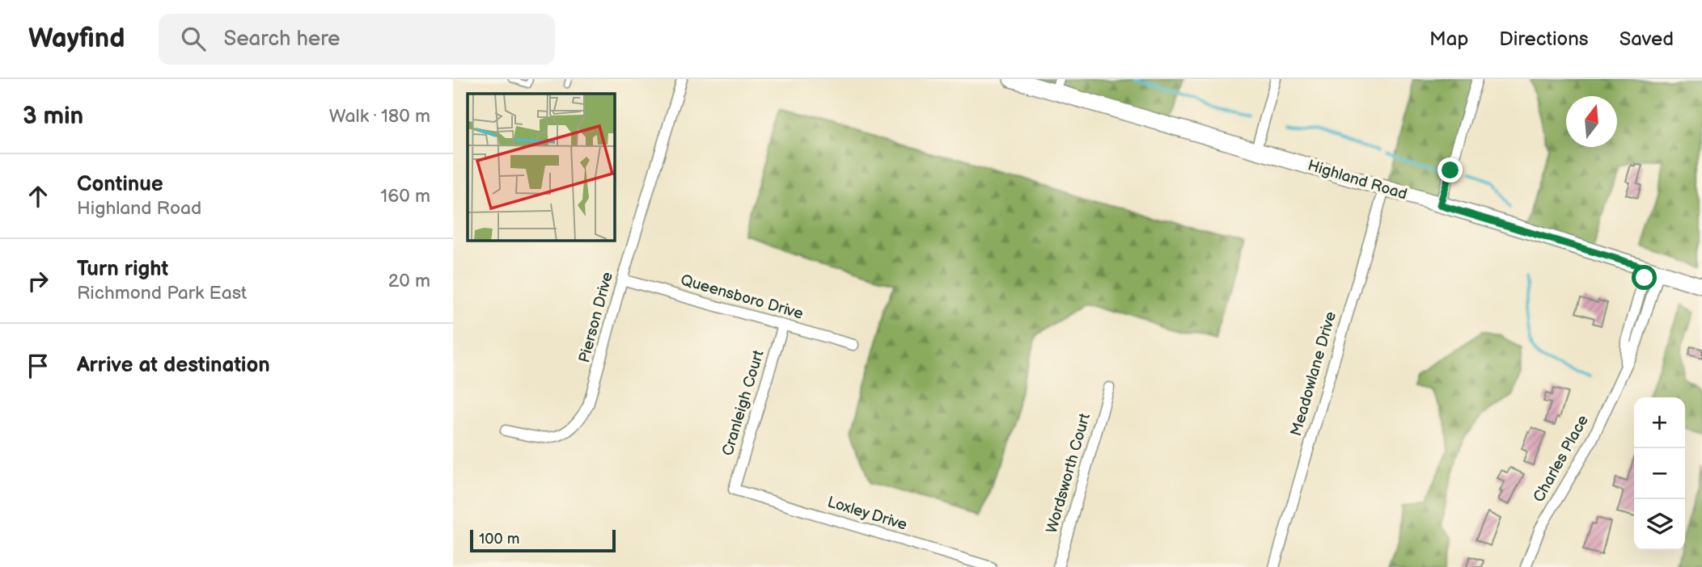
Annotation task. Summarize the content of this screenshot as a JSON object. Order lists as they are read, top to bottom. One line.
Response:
{"streets":{"street":["Highland Road","Queensboro Drive","Pierson Drive","Meadowlane Drive","Cranleigh Court","Charles Place","Wordsworth Court","Loxley Drive"]},"crossings":[["Highland Road","Meadowlane Drive"],["Highland Road","Charles Place"],["Queensboro Drive","Pierson Drive"],["Queensboro Drive","Cranleigh Court"],["Cranleigh Court","Loxley Drive"]],"scale_bar":"100 m","north":"top","page":{"header":"Wayfind","search":"Search here","nav":["Map","Directions","Saved"],"heading":["3 min","Walk · 180 m"],"list":[["Continue","Highland Road","160 m"],["Turn right","Richmond Park East","20 m"],"Arrive at destination"],"map_buttons":["+","−"],"scale":"100 m"}}
